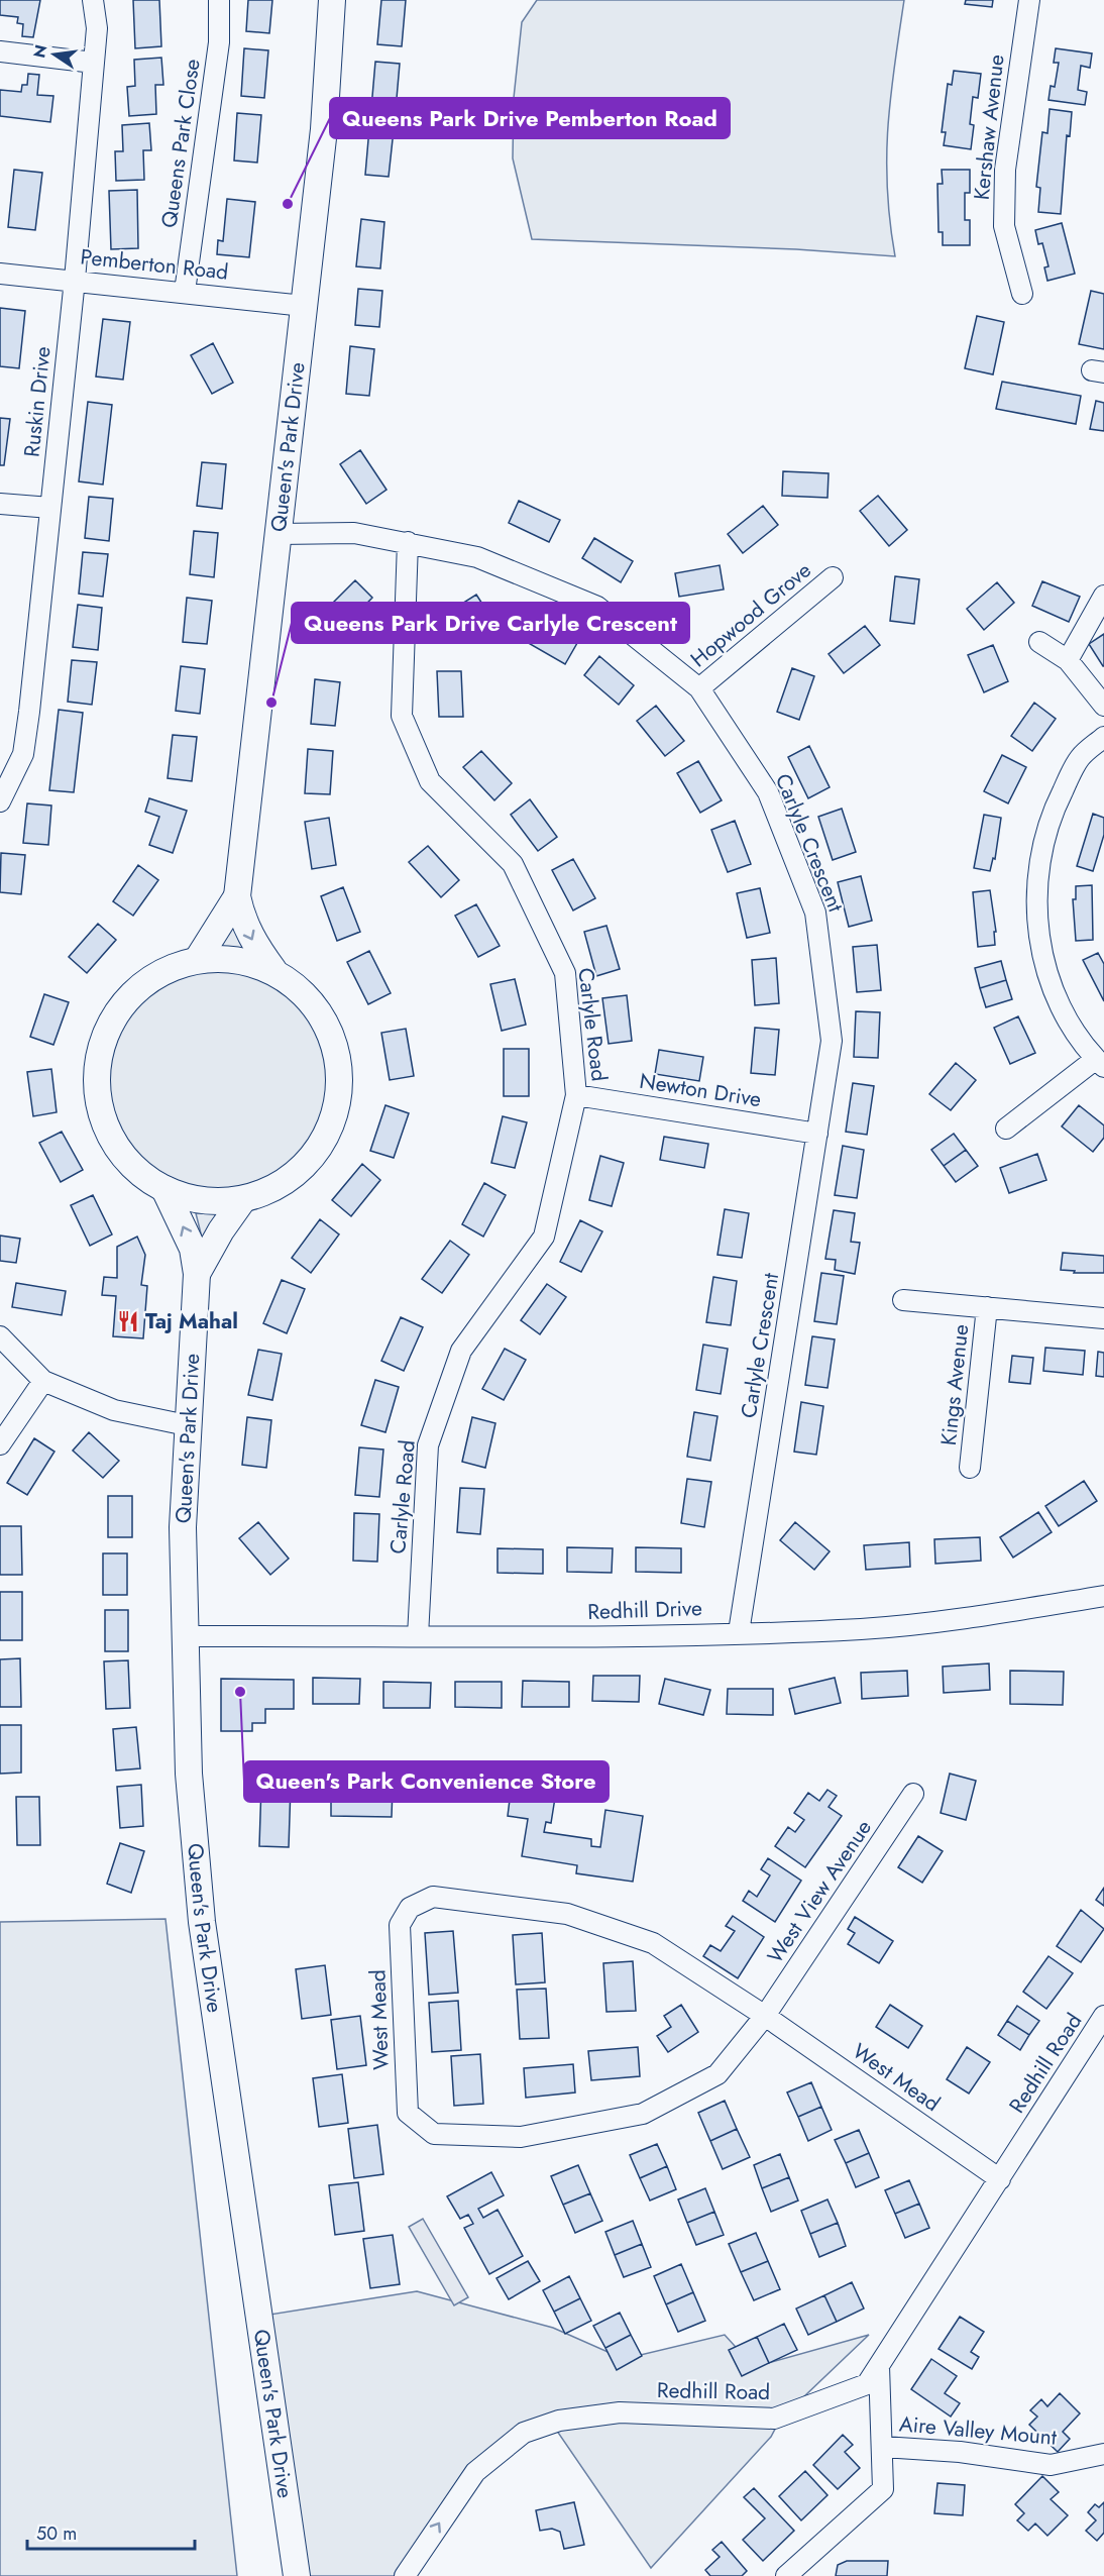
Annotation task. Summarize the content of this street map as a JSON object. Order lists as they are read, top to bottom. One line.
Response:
{"streets":{"street":["Kershaw Avenue","Queens Park Close","Pemberton Road","Ruskin Drive","Queen's Park Drive","Hopwood Grove","Carlyle Crescent","Carlyle Road","Newton Drive","Kings Avenue","Redhill Drive","West View Avenue","West Mead","Redhill Road","Aire Valley Mount"]},"crossings":[["Queens Park Close","Pemberton Road"],["Pemberton Road","Ruskin Drive"],["Pemberton Road","Queen's Park Drive"],["Queen's Park Drive","Carlyle Crescent"],["Queen's Park Drive","Redhill Drive"],["Hopwood Grove","Carlyle Crescent"],["Carlyle Crescent","Carlyle Road"],["Carlyle Crescent","Newton Drive"],["Carlyle Crescent","Redhill Drive"],["Carlyle Road","Newton Drive"],["Carlyle Road","Redhill Drive"],["West View Avenue","West Mead"],["West Mead","Redhill Road"]],"one_way":["Redhill Road"],"places":{"other":["Queens Park Drive Pemberton Road","Queens Park Drive Carlyle Crescent","Queen's Park Convenience Store"],"restaurant":["Taj Mahal"]},"scale_bar":"50 m","north":"left"}
